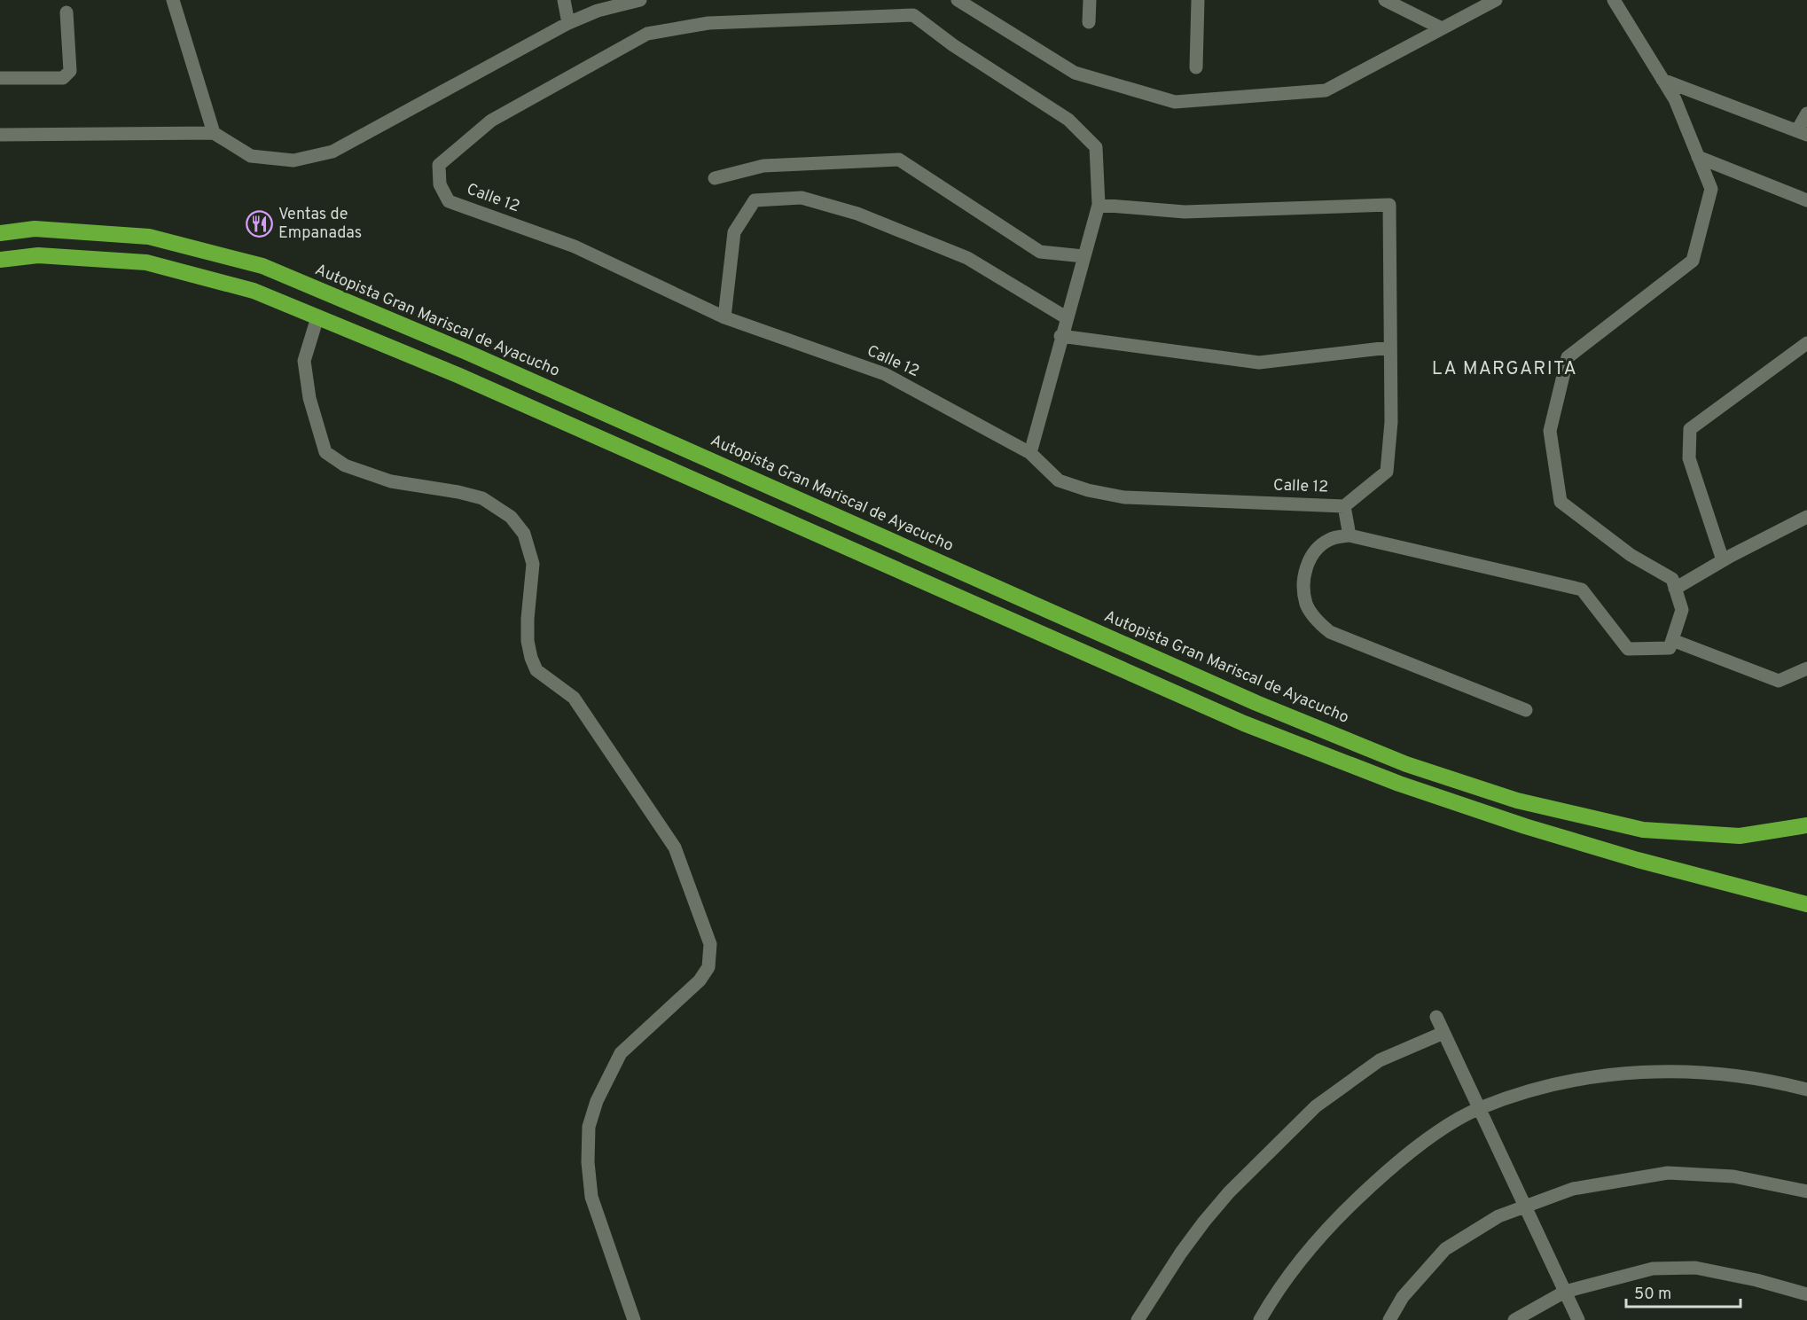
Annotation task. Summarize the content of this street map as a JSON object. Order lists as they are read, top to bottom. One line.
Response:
{"streets":{"highway":["Autopista Gran Mariscal de Ayacucho"],"street":["Calle 12"]},"districts":["LA MARGARITA"],"places":{"restaurant":["Ventas de Empanadas"]},"scale_bar":"50 m"}
